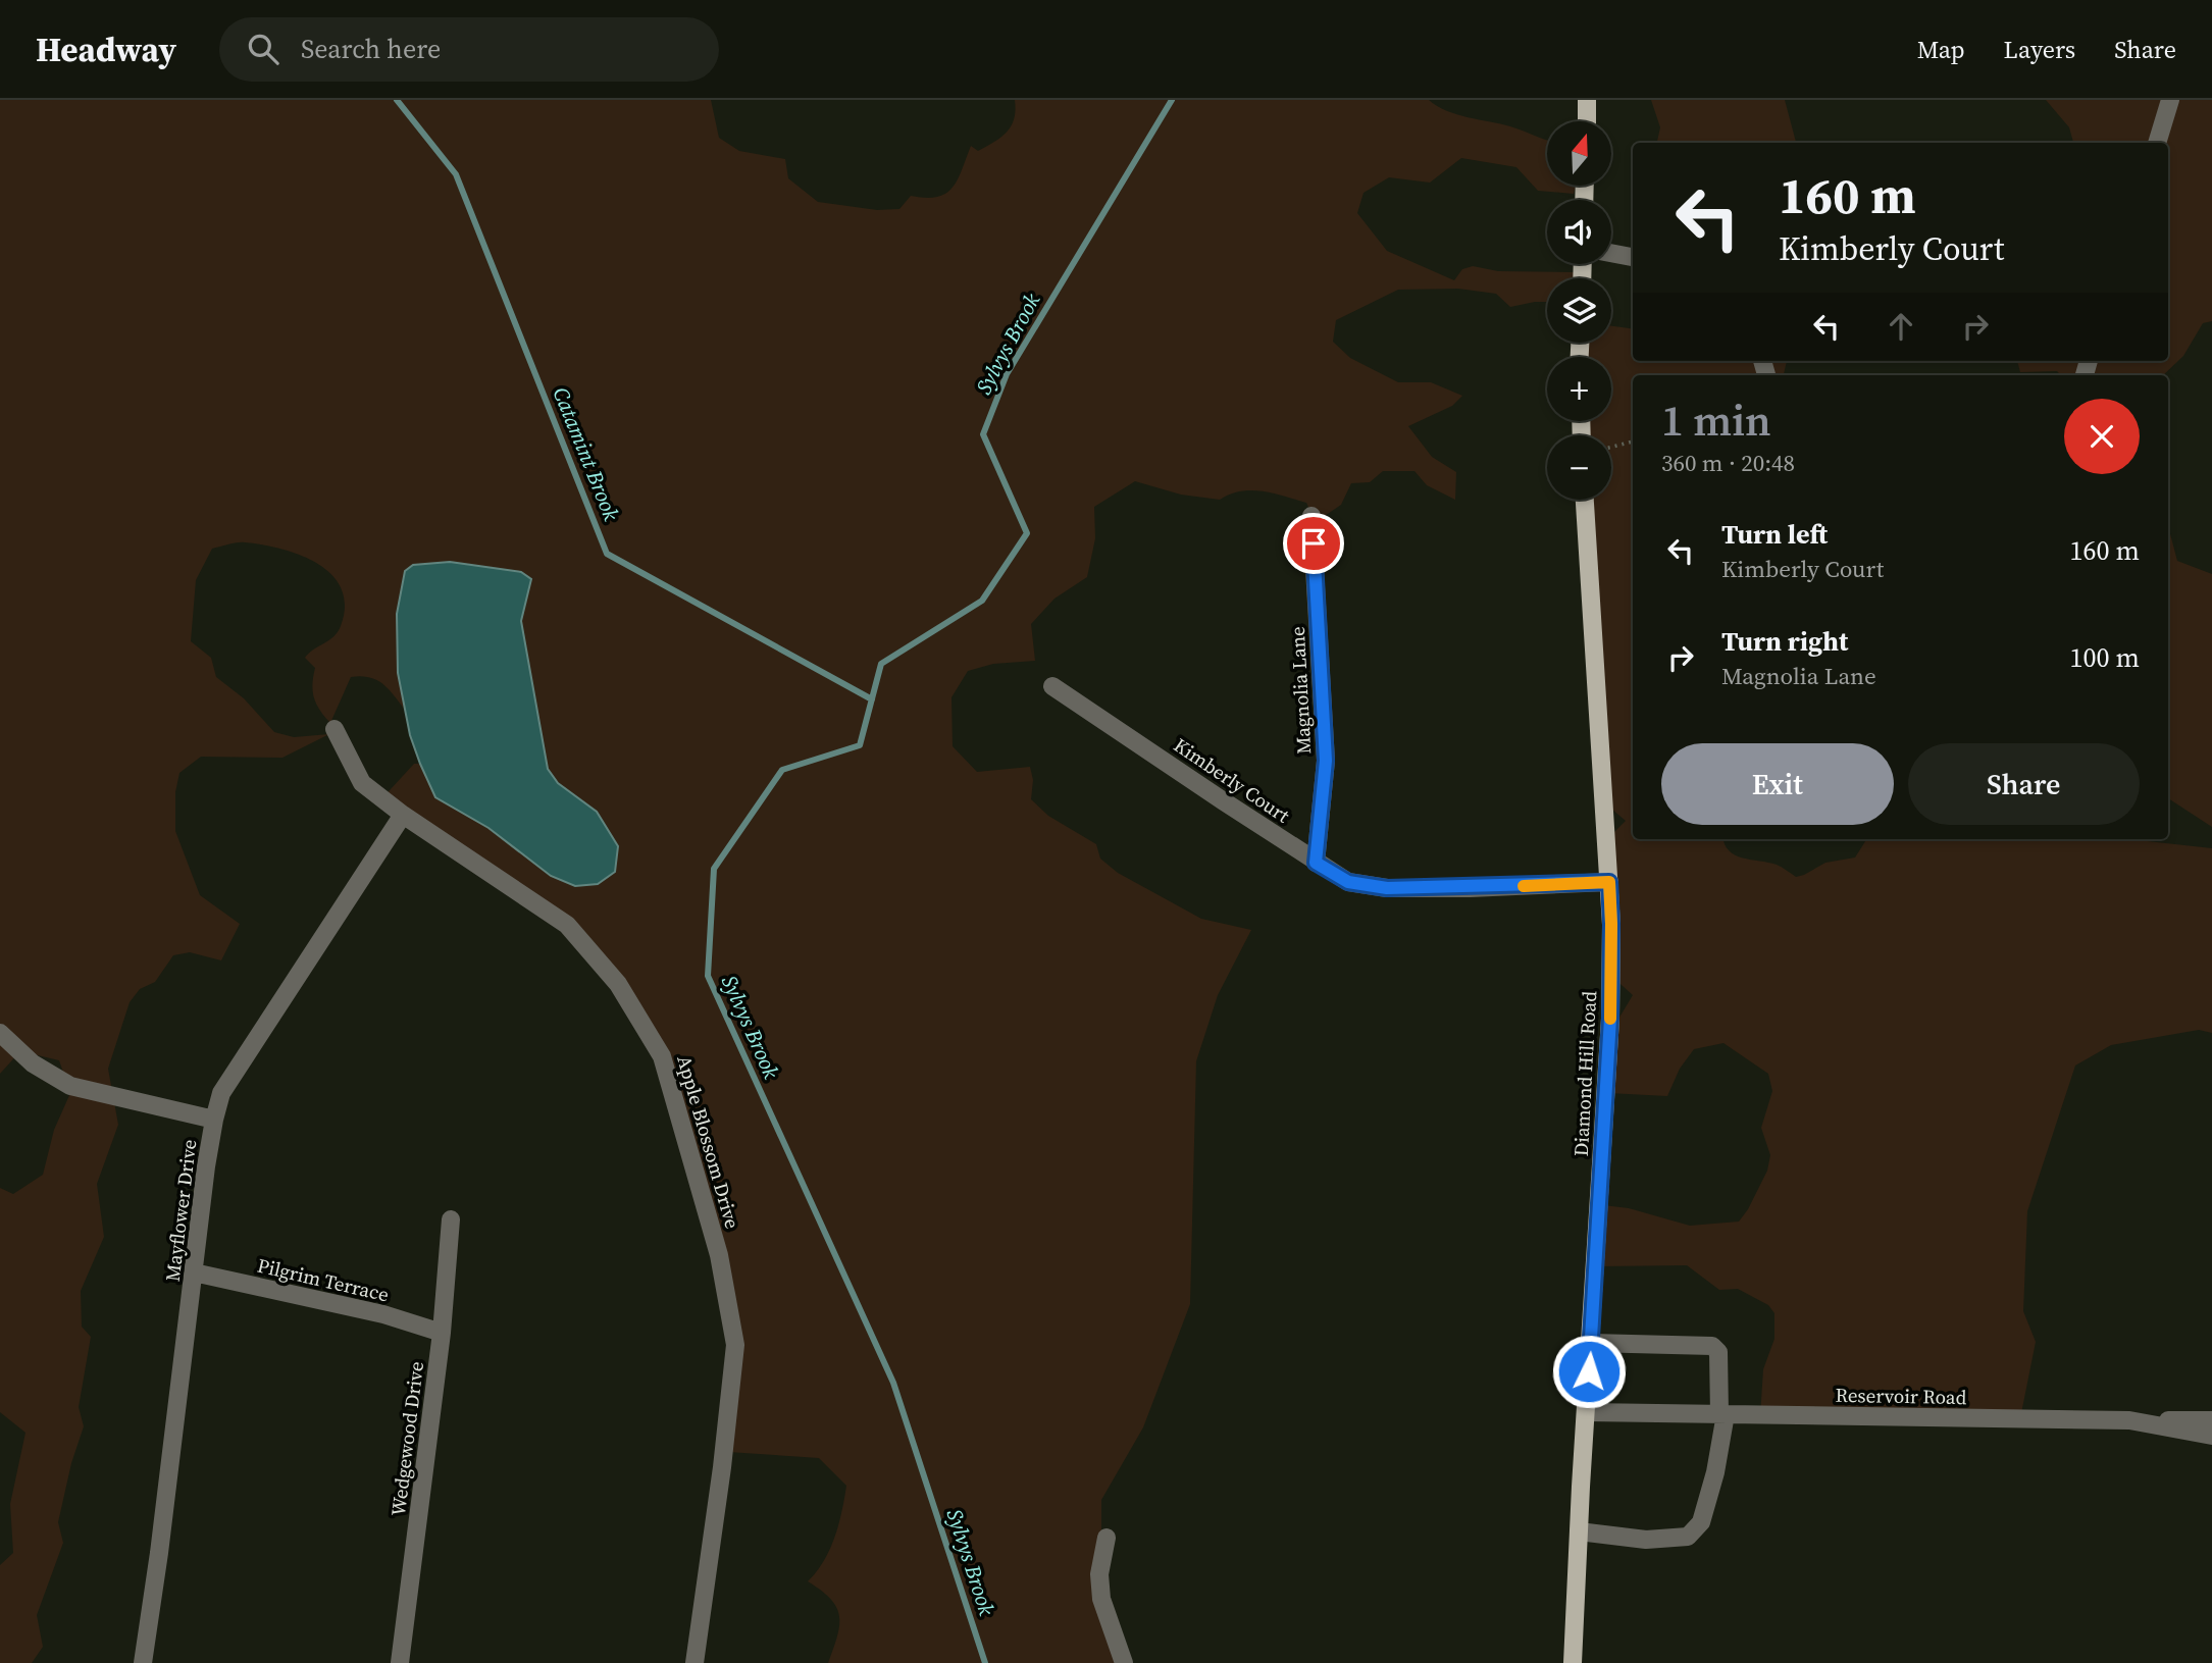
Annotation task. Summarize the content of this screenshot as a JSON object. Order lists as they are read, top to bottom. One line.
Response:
{"streets":{"main road":["Diamond Hill Road"],"street":["Magnolia Lane","Kimberly Court","Apple Blossom Drive","Mayflower Drive","Pilgrim Terrace","Reservoir Road","Wedgewood Drive"]},"crossings":[["Magnolia Lane","Kimberly Court"],["Kimberly Court","Diamond Hill Road"],["Diamond Hill Road","Reservoir Road"],["Apple Blossom Drive","Mayflower Drive"],["Mayflower Drive","Pilgrim Terrace"],["Pilgrim Terrace","Wedgewood Drive"]],"water":["Sylvys Brook","Catamint Brook"],"north":"top","page":{"header":"Headway","search":"Search here","nav":["Map","Layers","Share"],"map_buttons":["+","−"],"turn":["160 m","Kimberly Court"],"heading":["1 min","360 m · 20:48"],"list":[{"name":"Turn left","note":"Kimberly Court","value":"160 m"},{"name":"Turn right","note":"Magnolia Lane","value":"100 m"}],"buttons":["Exit","Share"]}}
